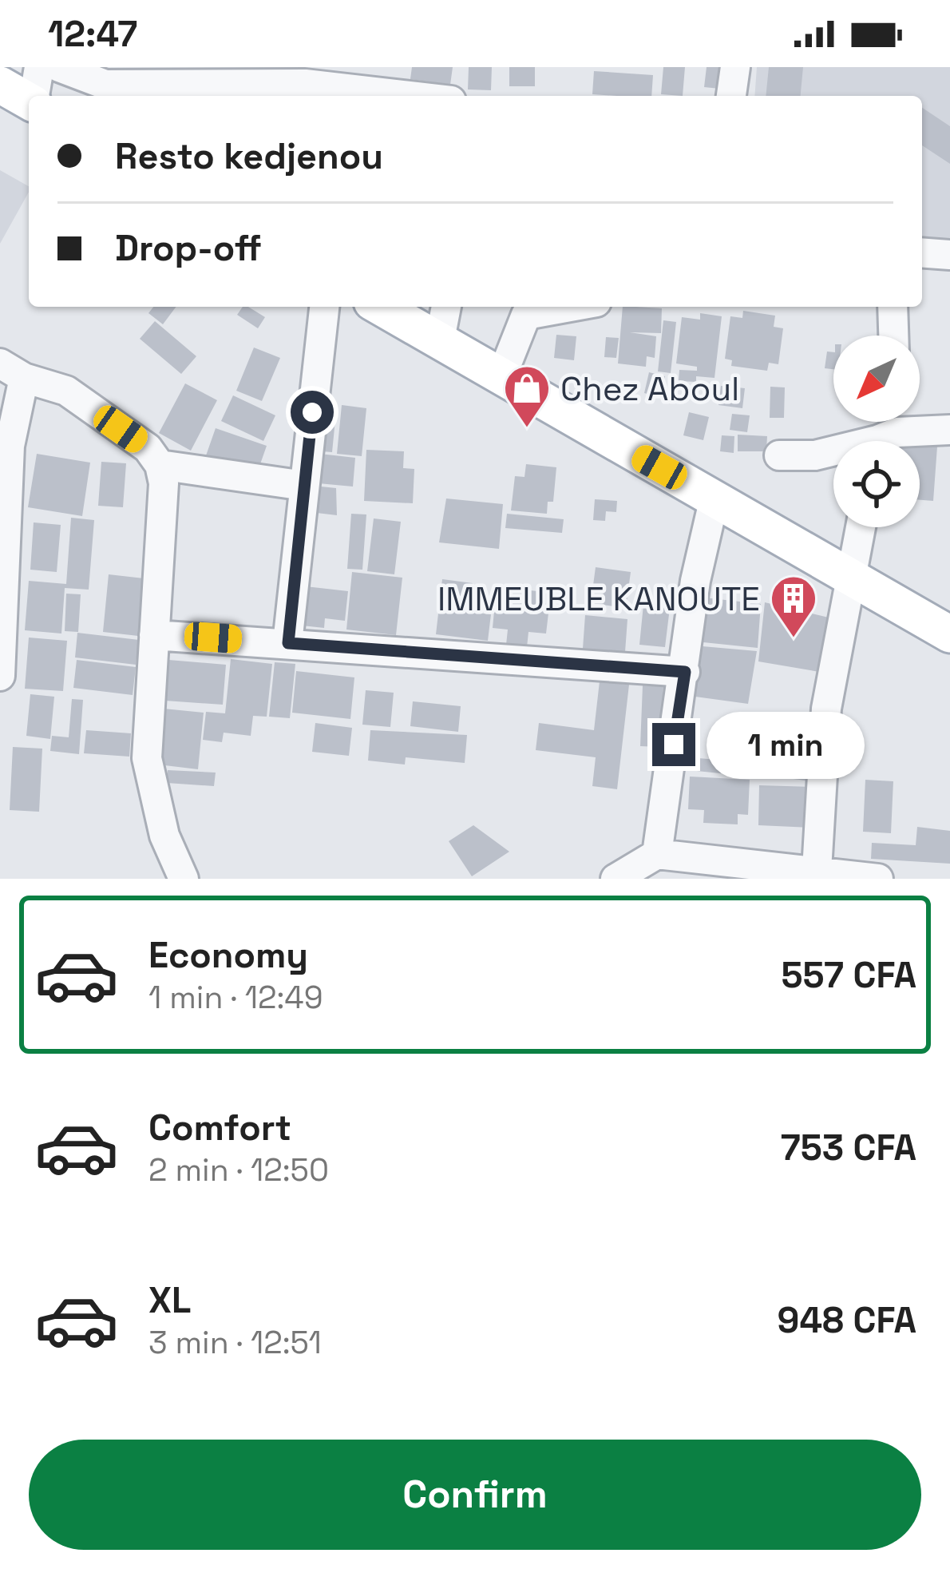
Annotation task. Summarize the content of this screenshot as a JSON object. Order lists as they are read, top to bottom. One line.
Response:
{"places":{"shop":["Chez Aboul"],"building":["IMMEUBLE KANOUTE"]},"north":"bottom left","page":{"status":"12:47","banner":["Resto kedjenou","Drop-off"],"bubble":"1 min","list":[{"name":"Economy","note":"1 min · 12:49","value":"557 CFA"},{"name":"Comfort","note":"2 min · 12:50","value":"753 CFA"},{"name":"XL","note":"3 min · 12:51","value":"948 CFA"}],"buttons":"Confirm"}}
